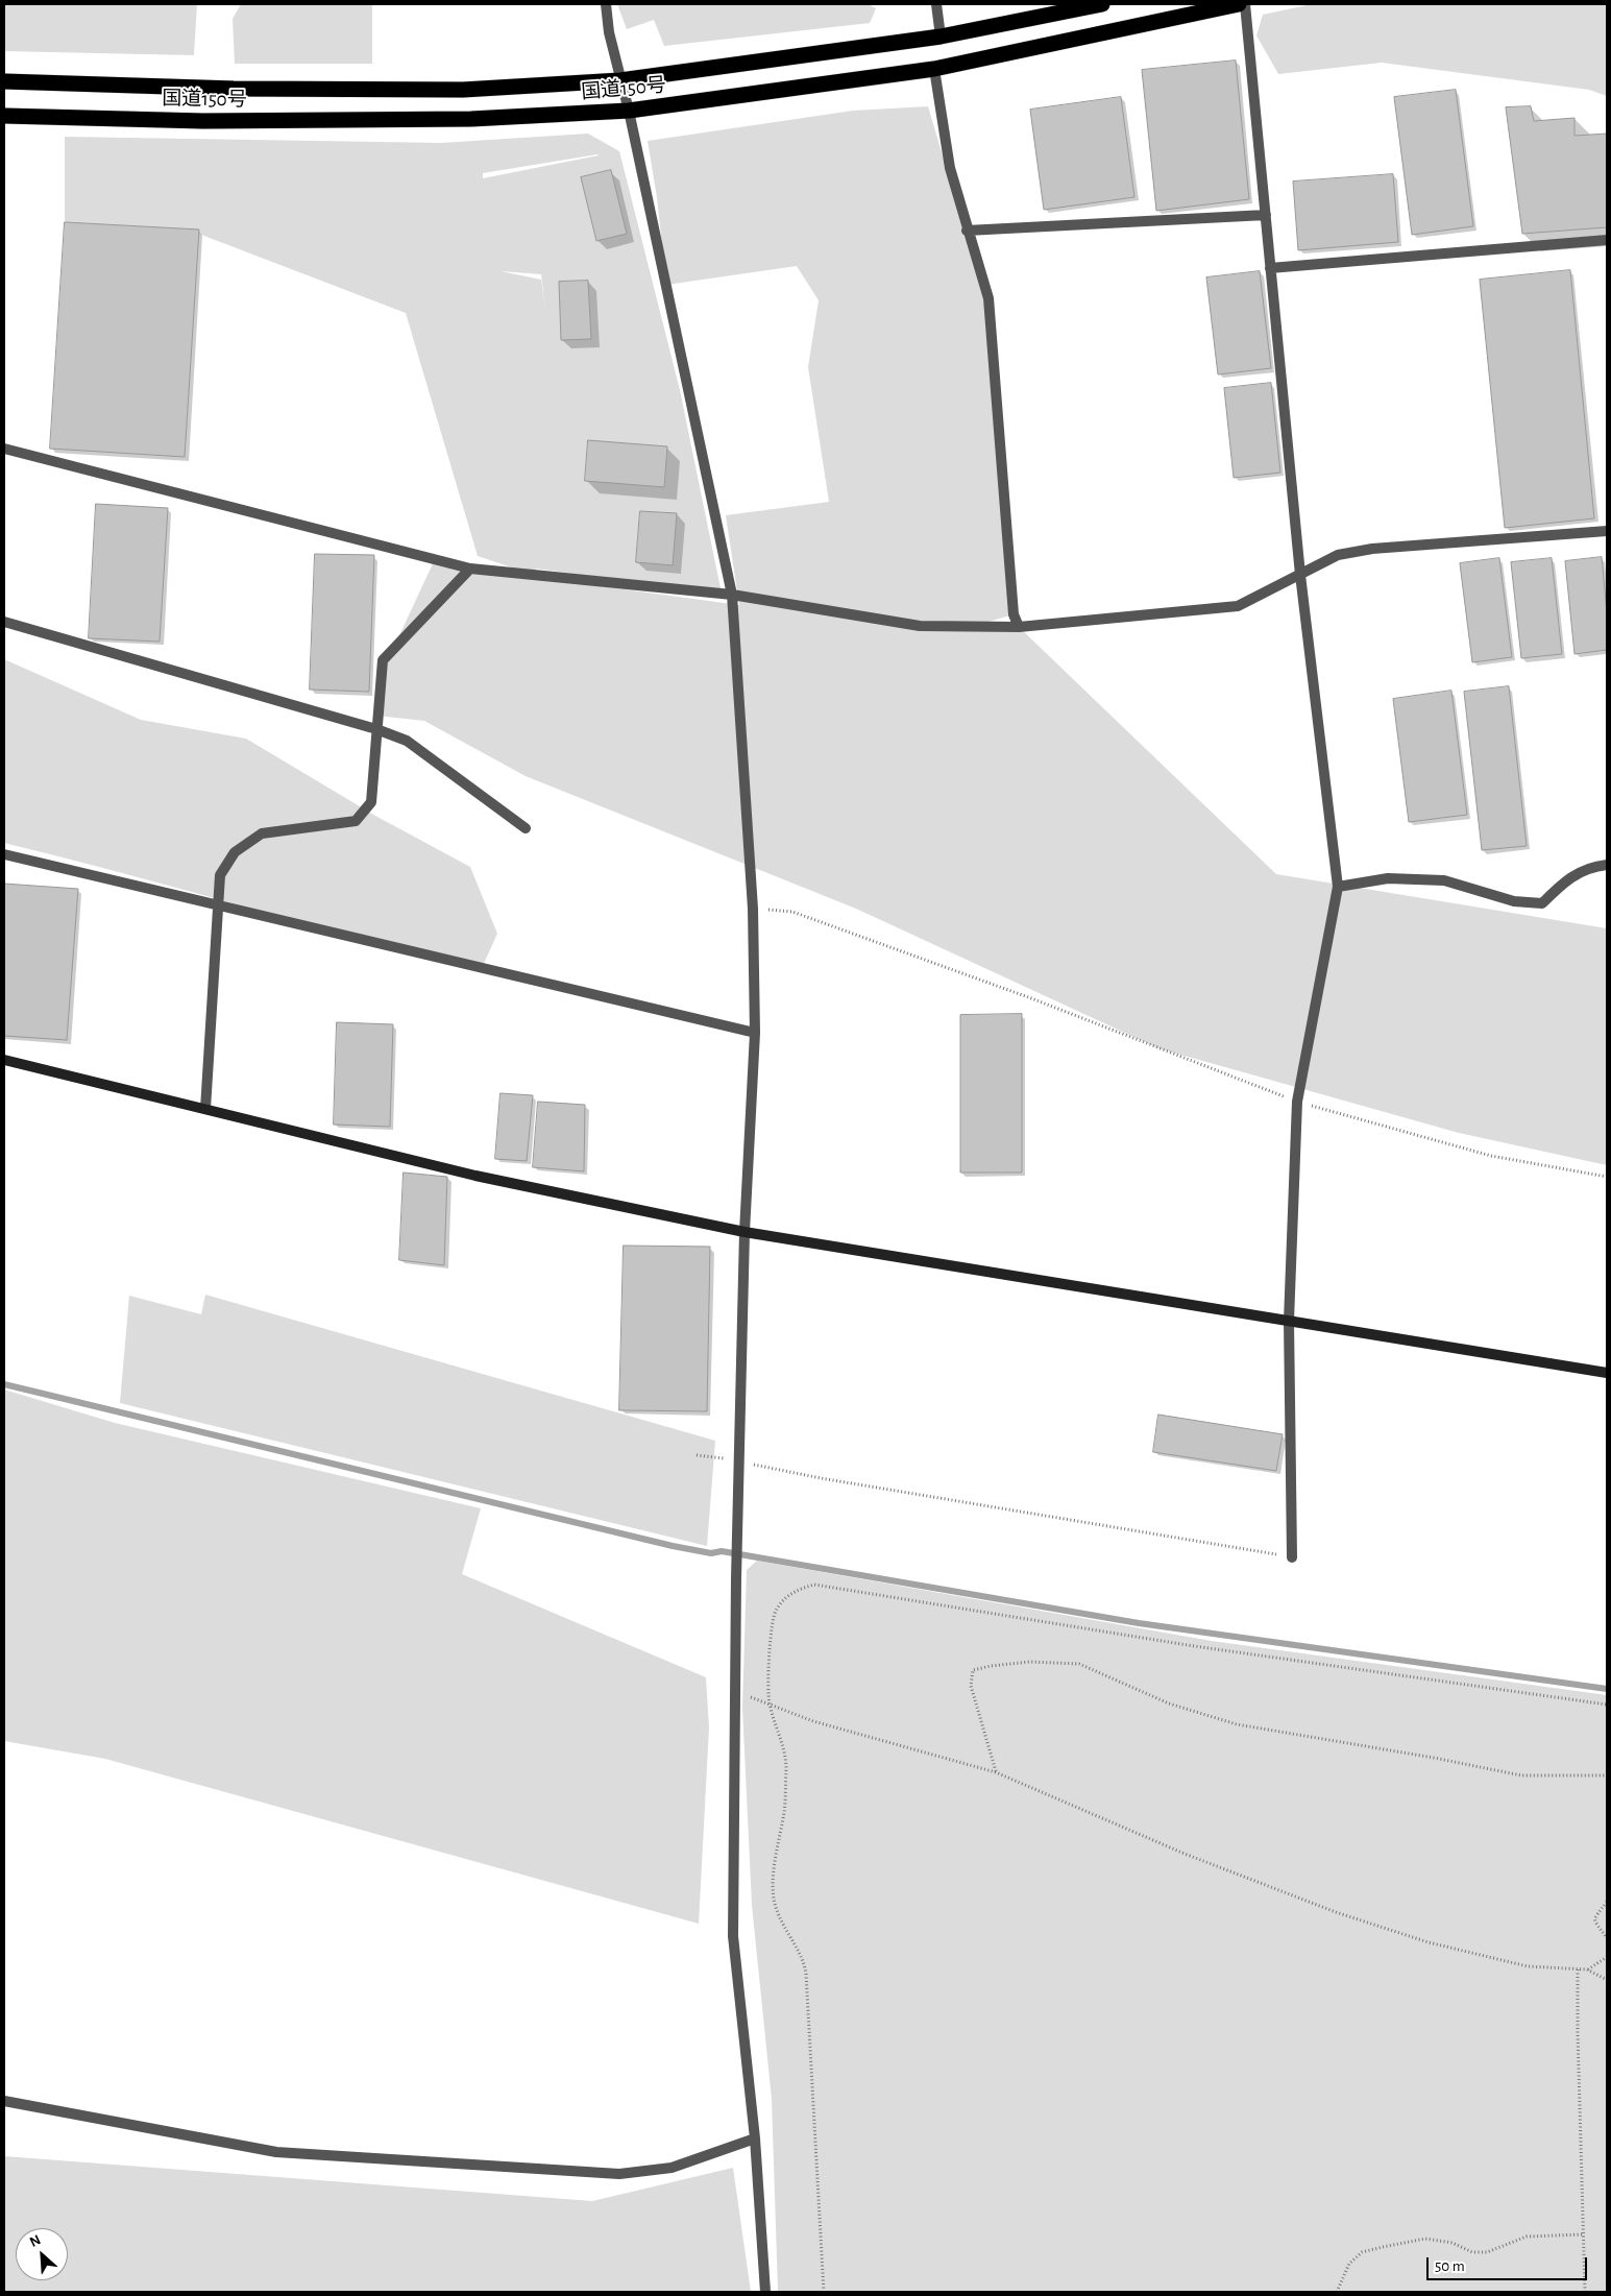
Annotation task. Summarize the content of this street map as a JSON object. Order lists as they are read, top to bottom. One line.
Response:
{"streets":{"highway":["国道150号"]},"scale_bar":"50 m","north":"top left"}
